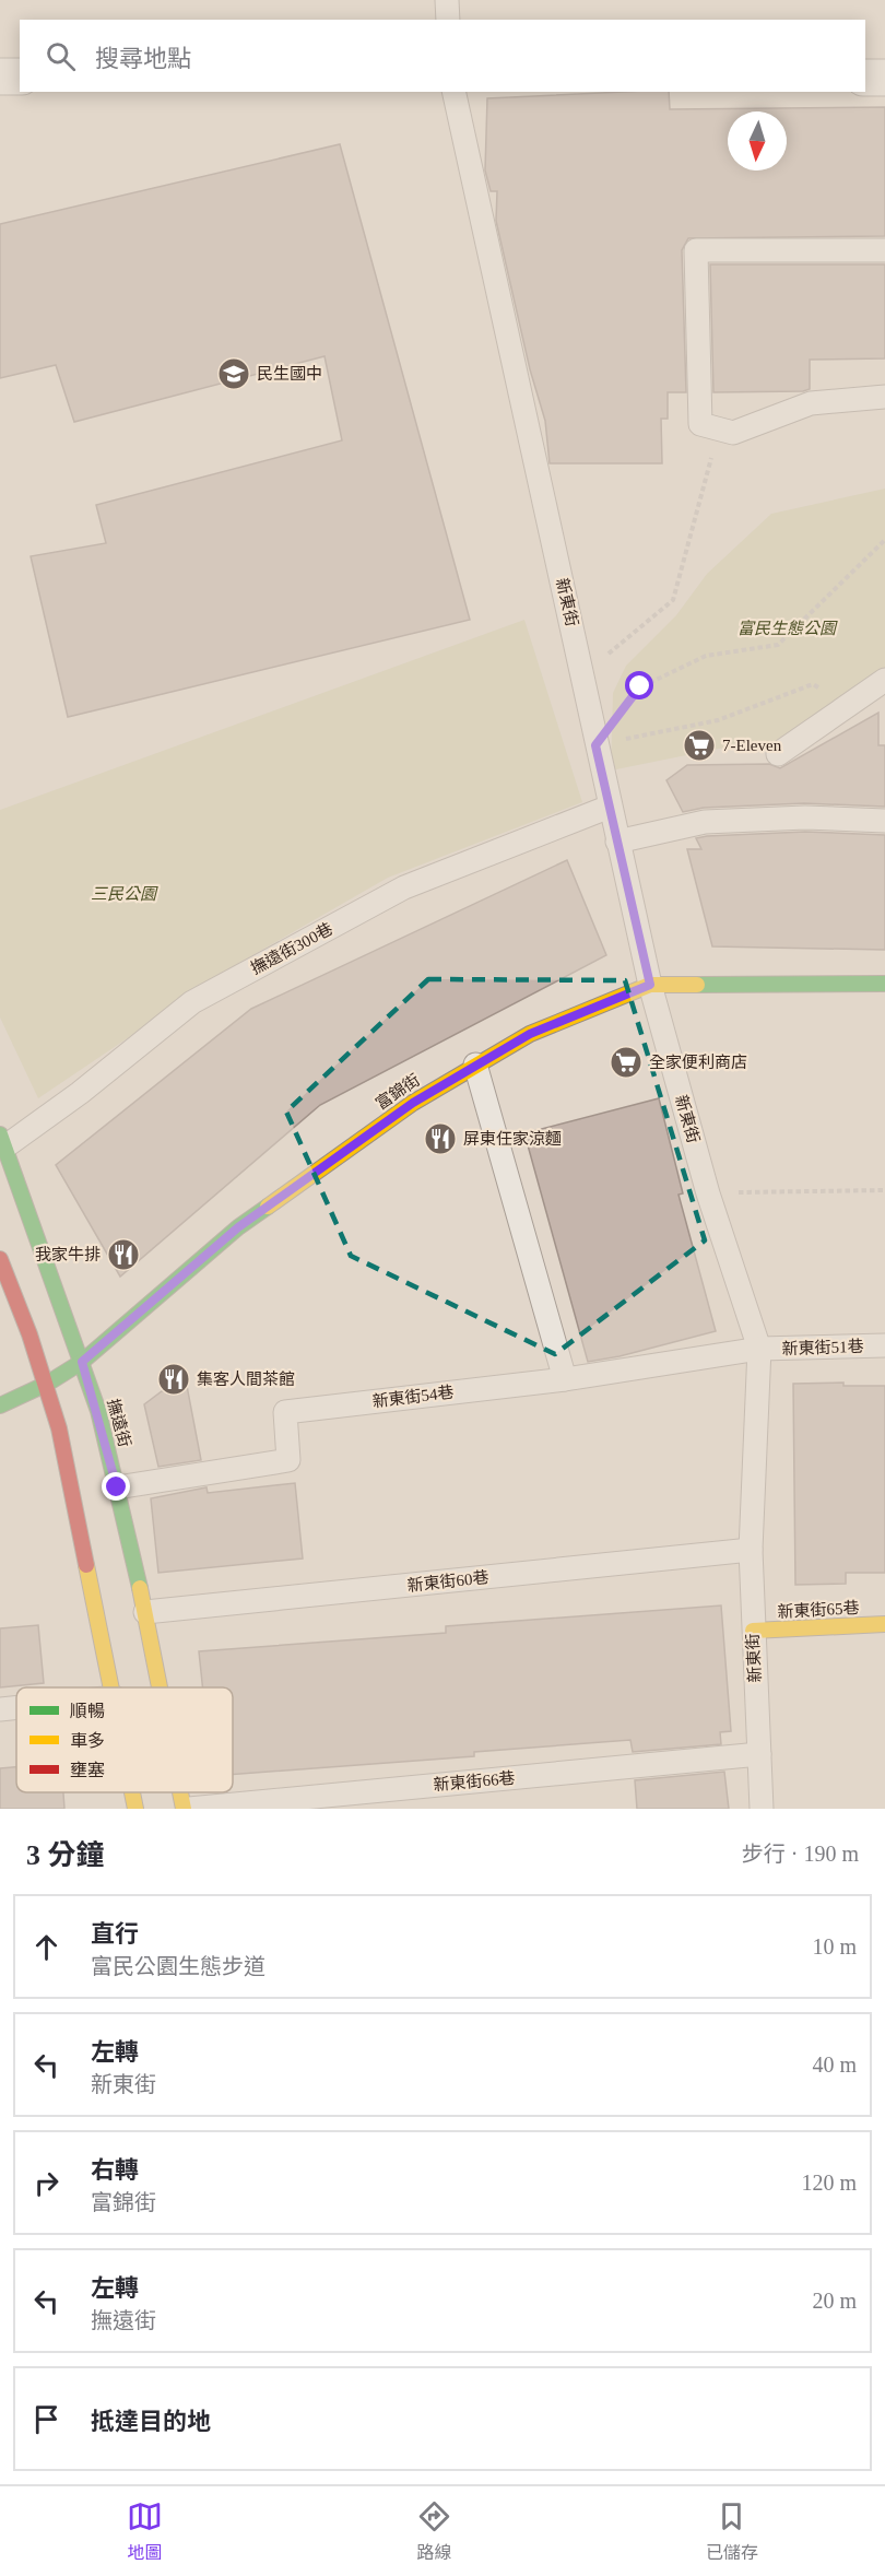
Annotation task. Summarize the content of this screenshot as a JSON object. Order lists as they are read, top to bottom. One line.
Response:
{"streets":{"street":["富錦街","撫遠街","新東街65巷"],"lane":["新東街","撫遠街300巷","新東街51巷","新東街54巷","新東街60巷","新東街66巷"]},"crossings":[["新東街","撫遠街300巷"],["新東街","富錦街"],["新東街","新東街51巷"],["新東街","新東街54巷"],["新東街","新東街60巷"],["新東街","新東街65巷"],["新東街","新東街66巷"],["撫遠街300巷","撫遠街"],["富錦街","撫遠街"],["新東街51巷","新東街54巷"],["新東街54巷","撫遠街"],["撫遠街","新東街60巷"]],"parks":["富民生態公園","三民公園"],"places":{"school or university":["民生國中"],"supermarket":["7-Eleven","全家便利商店"],"restaurant":["屏東任家涼麵","我家牛排","集客人間茶館"]},"legend":["順暢","車多","壅塞"],"north":"bottom","page":{"search":"搜尋地點","heading":["3 分鐘","步行 · 190 m"],"list":[["直行","富民公園生態步道","10 m"],["左轉","新東街","40 m"],["右轉","富錦街","120 m"],["左轉","撫遠街","20 m"],"抵達目的地"],"nav":["地圖","路線","已儲存"]}}
